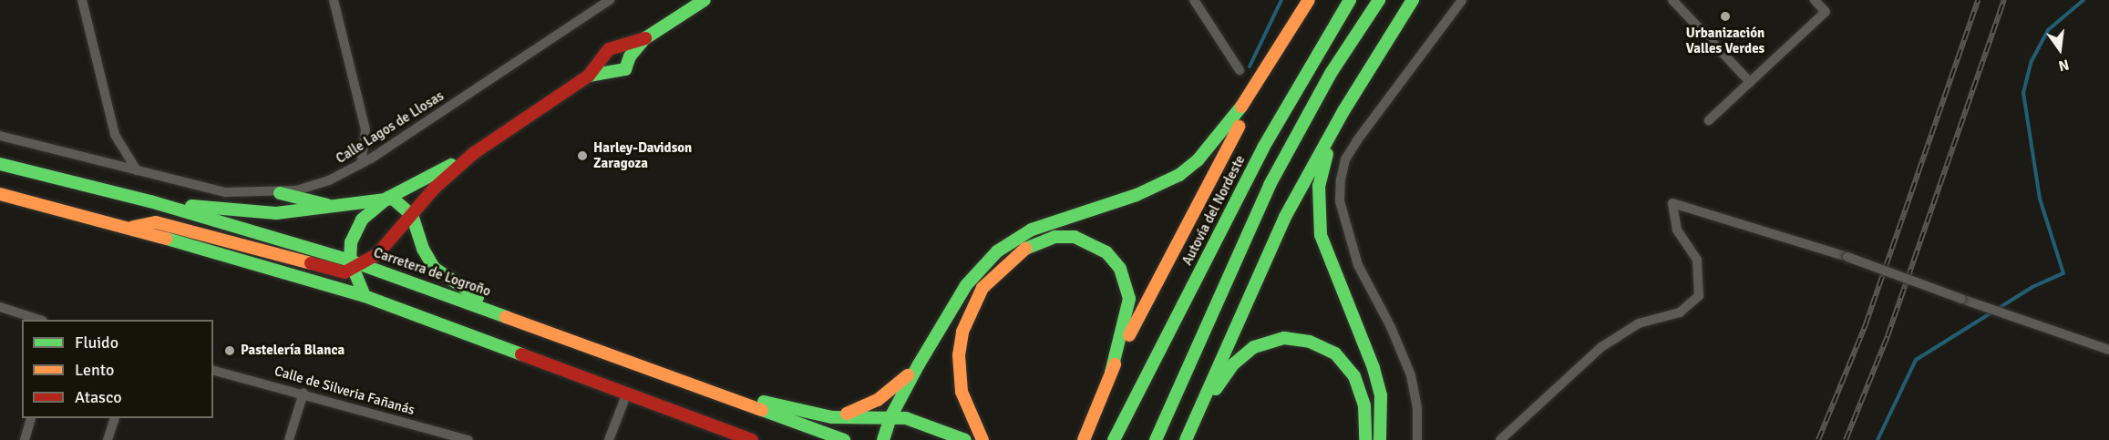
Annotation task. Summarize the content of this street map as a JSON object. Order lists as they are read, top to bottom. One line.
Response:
{"streets":{"main road":["Autovía del Nordeste","Carretera de Logroño"],"street":["Calle Lagos de Llosas","Calle de Silveria Fañanás"]},"places":["Urbanización Valles Verdes","Harley-Davidson Zaragoza","Pastelería Blanca"],"legend":["Fluido","Lento","Atasco"],"north":"bottom"}
